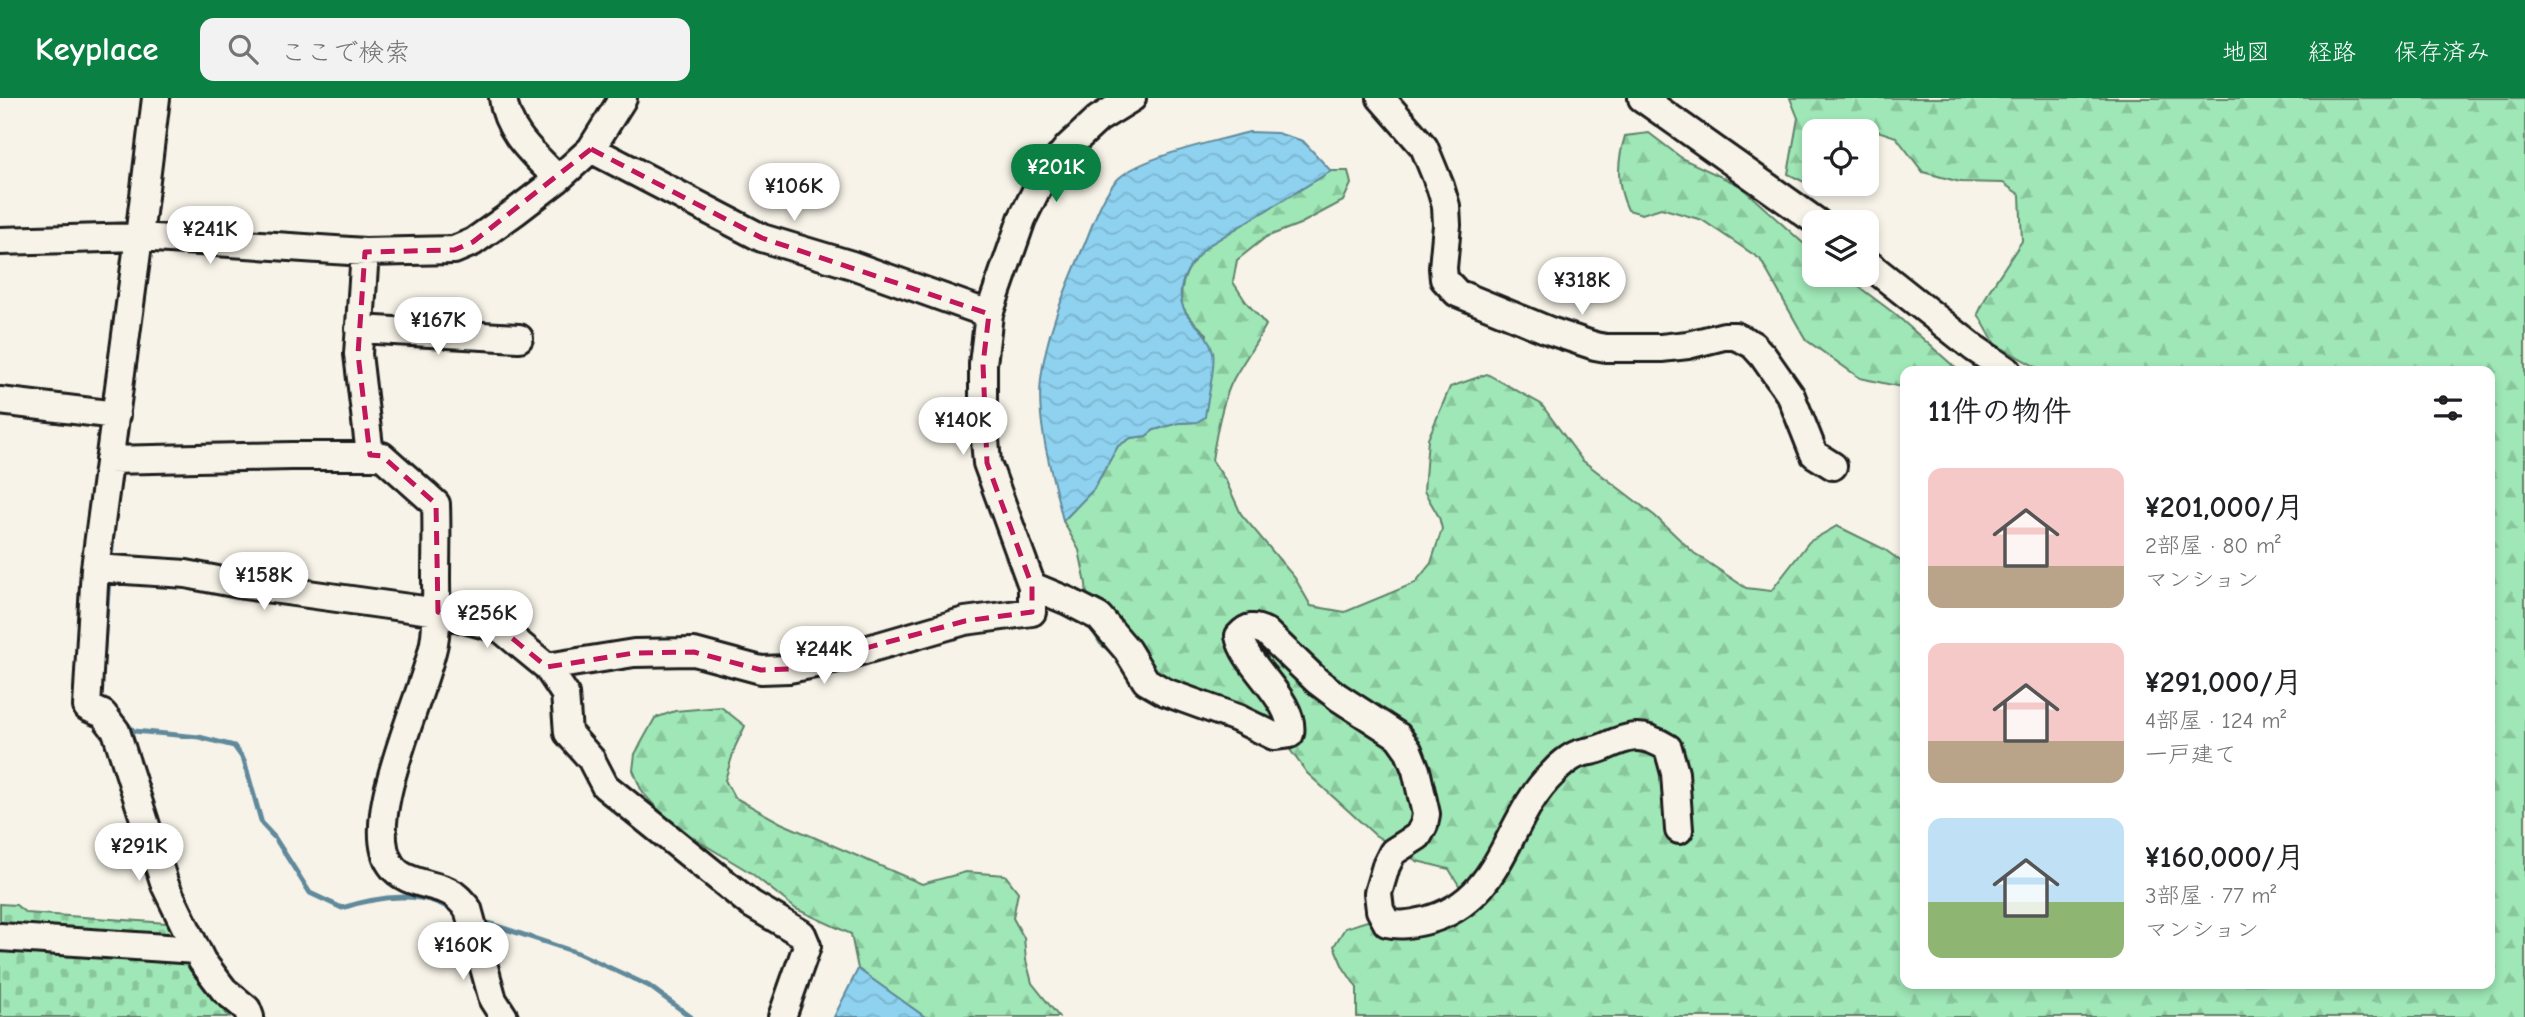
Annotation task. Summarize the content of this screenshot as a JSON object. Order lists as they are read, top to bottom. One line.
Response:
{"page":{"header":"Keyplace","search":"ここで検索","nav":["地図","経路","保存済み"],"price":["¥201K","¥106K","¥241K","¥318K","¥167K","¥140K","¥158K","¥256K","¥244K","¥291K","¥160K"],"heading":"11件の物件","list":[{"name":"¥201,000/月","note":"2部屋 · 80 m² · マンション"},{"name":"¥291,000/月","note":"4部屋 · 124 m² · 一戸建て"},{"name":"¥160,000/月","note":"3部屋 · 77 m² · マンション"}]}}
